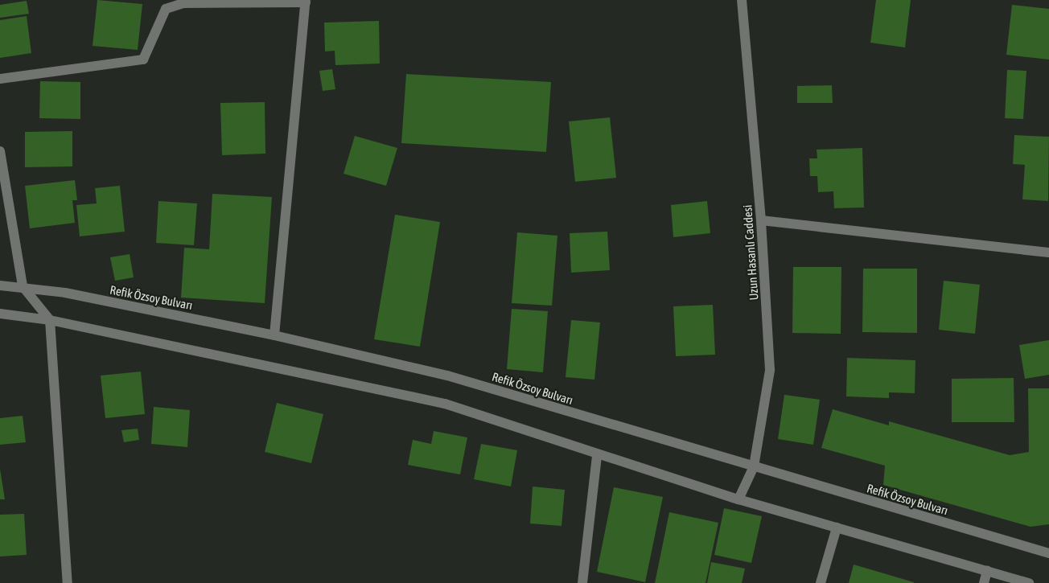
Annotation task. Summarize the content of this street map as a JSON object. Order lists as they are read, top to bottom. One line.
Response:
{"streets":{"street":["Uzun Hasanlı Caddesi","Refik Özsoy Bulvarı"]},"crossings":[["Uzun Hasanlı Caddesi","Refik Özsoy Bulvarı"]]}
